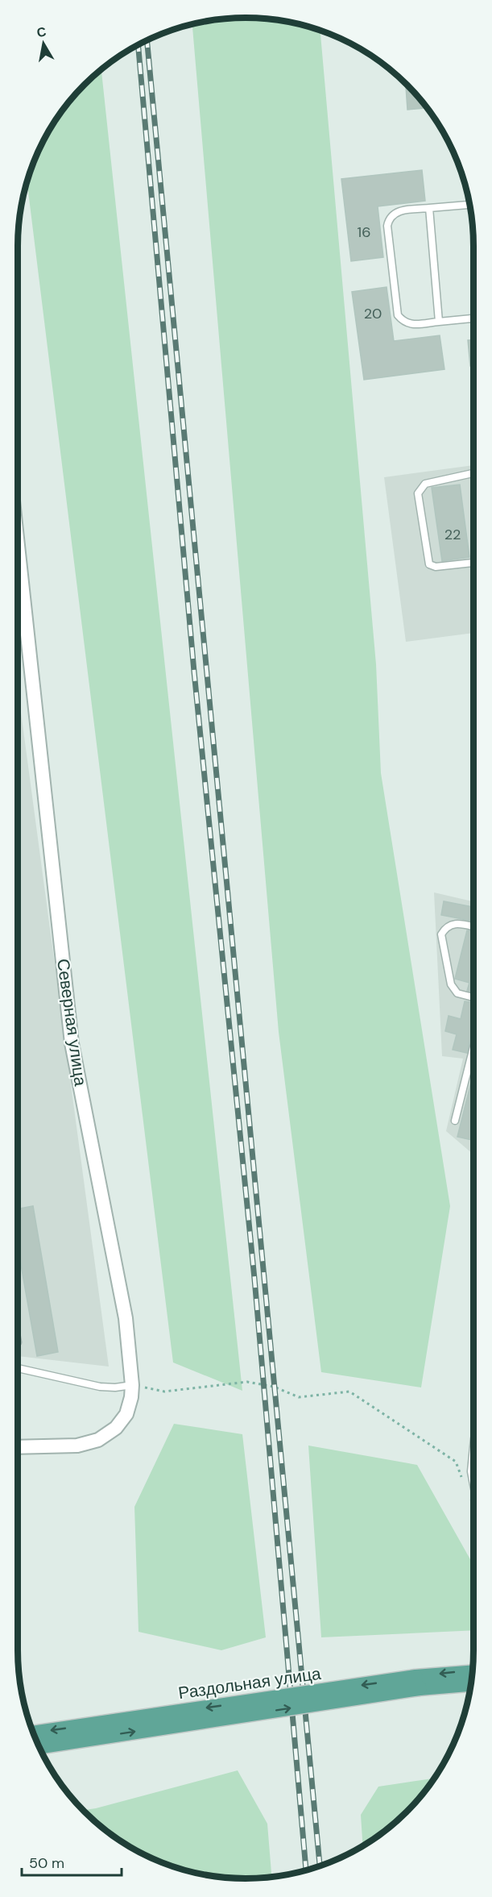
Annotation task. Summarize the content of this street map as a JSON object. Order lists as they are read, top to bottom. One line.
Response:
{"streets":{"main road":["Раздольная улица"],"street":["Северная улица"]},"house_numbers":["16","20","22"],"scale_bar":"50 m","north":"top"}
